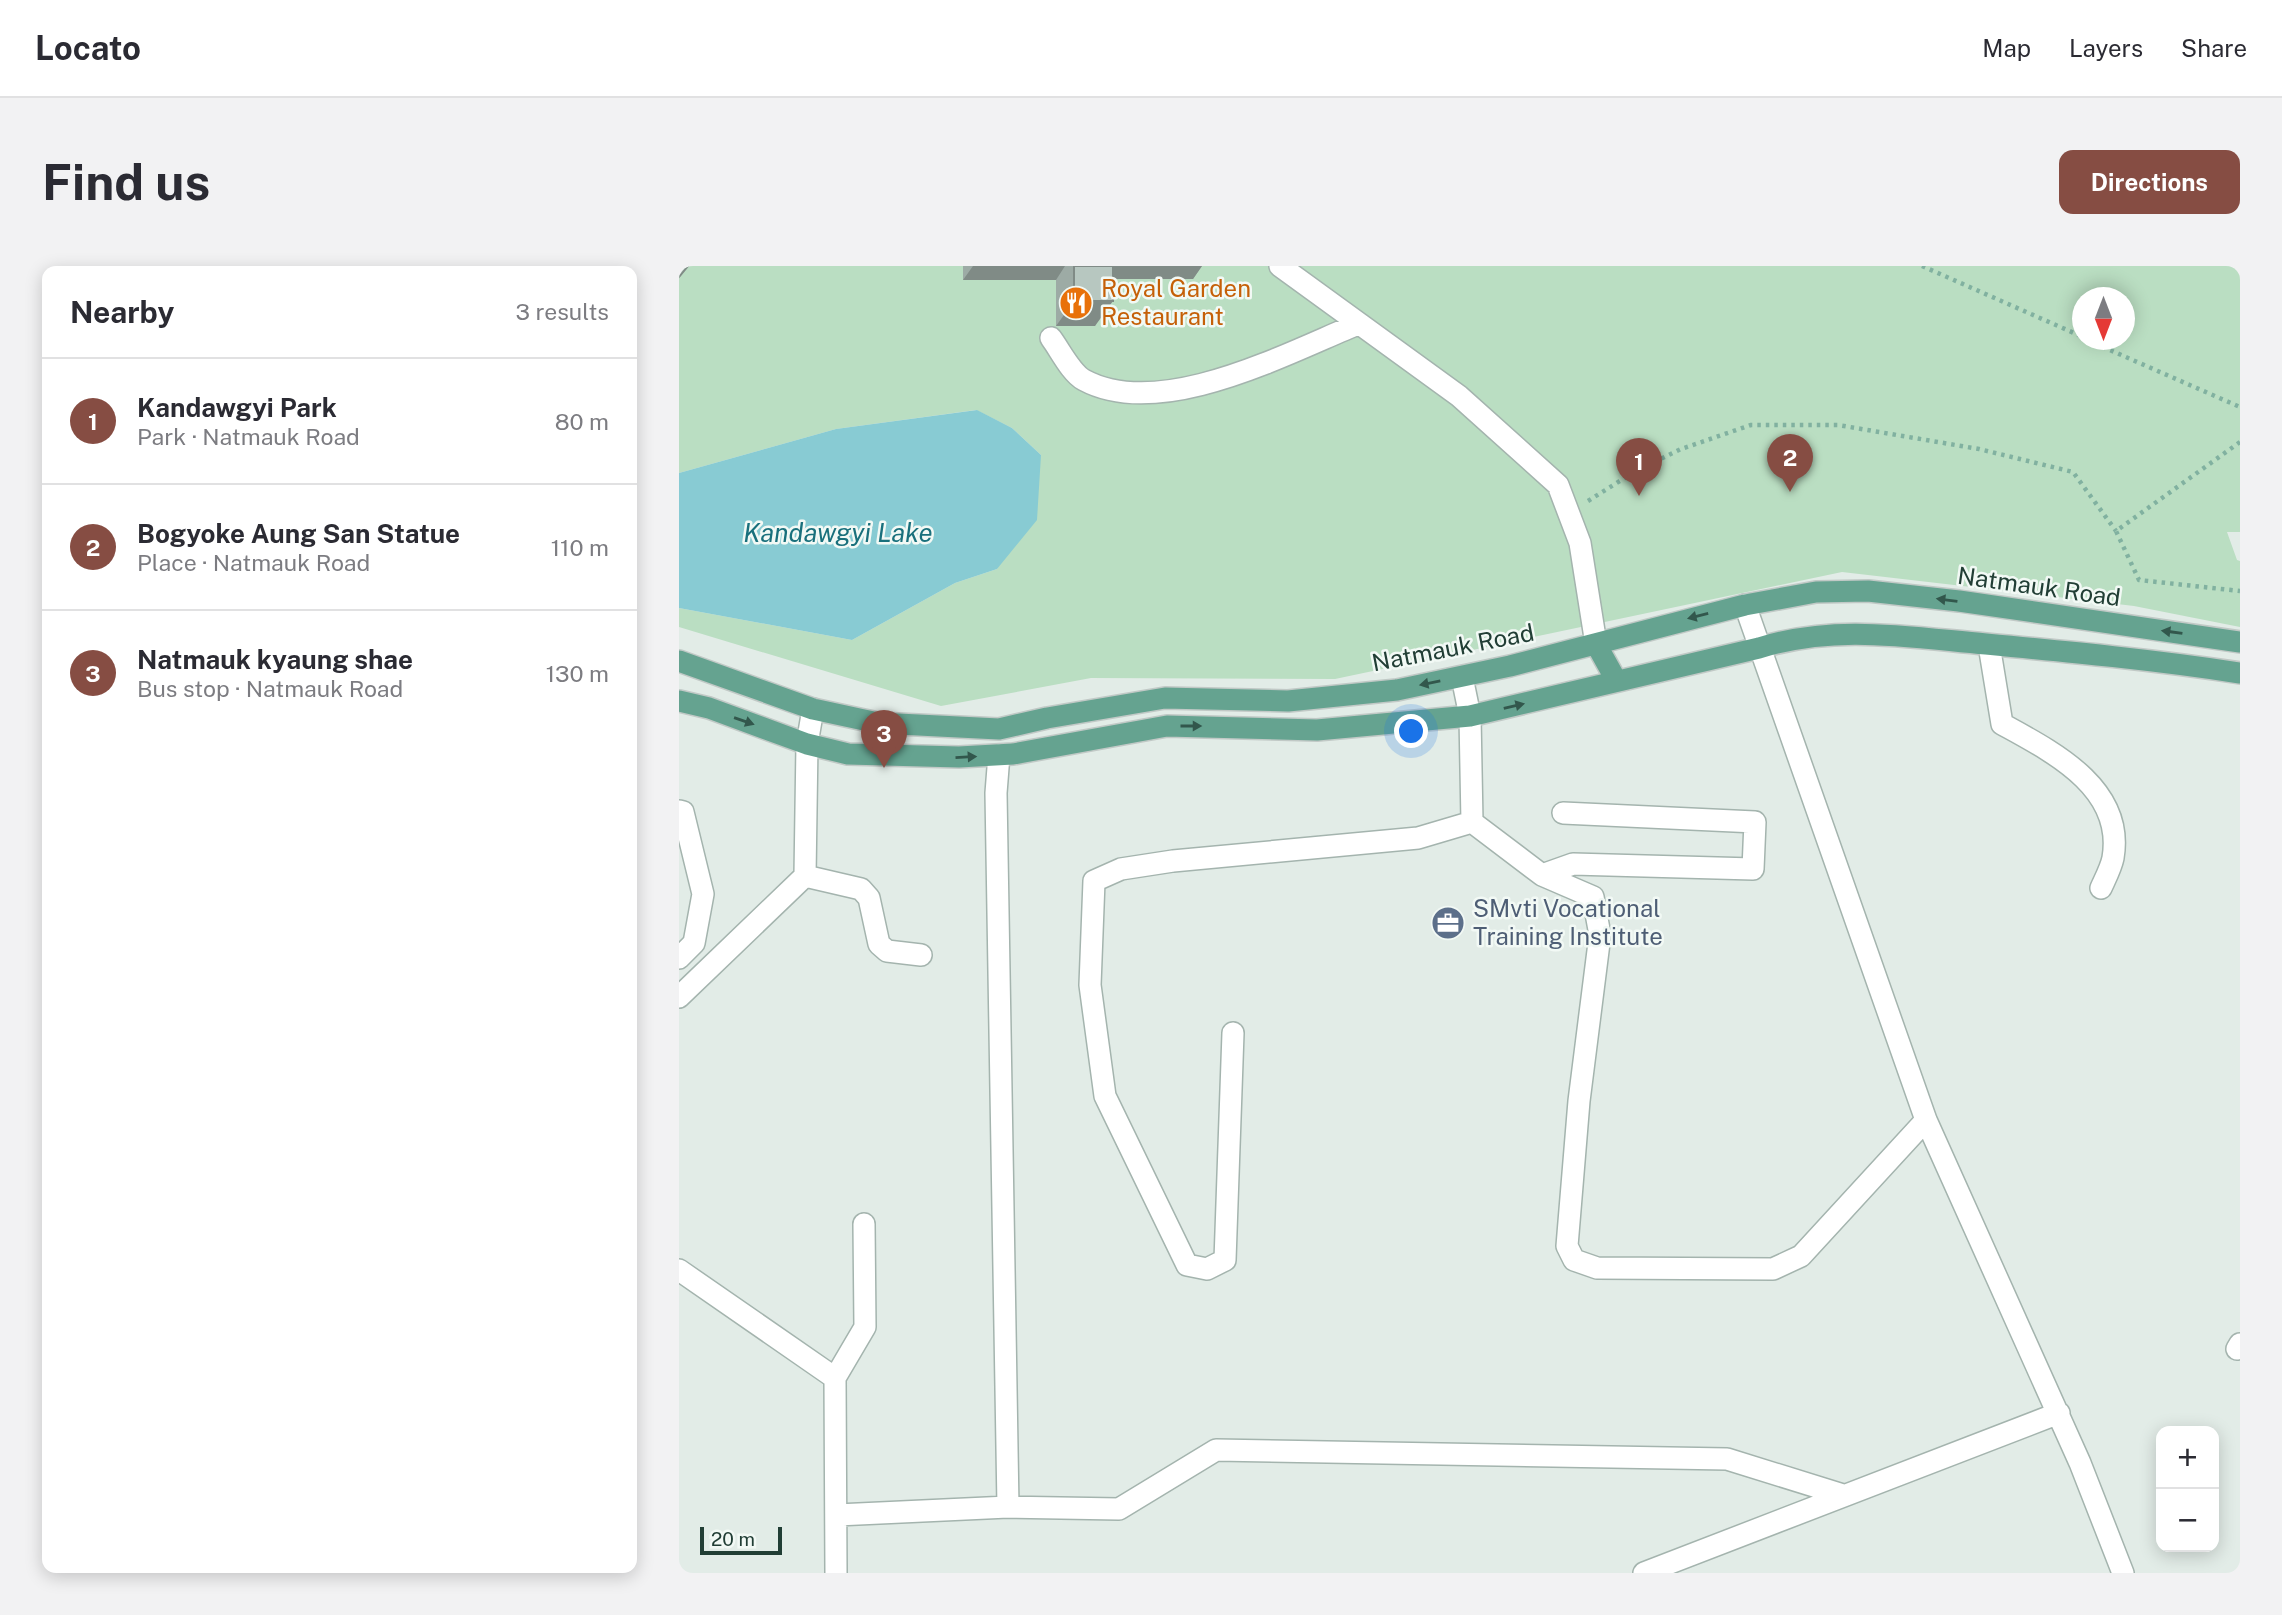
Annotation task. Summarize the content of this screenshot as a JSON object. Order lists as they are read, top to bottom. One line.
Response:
{"streets":{"main road":["Natmauk Road"]},"water":["Kandawgyi Lake"],"places":{"restaurant":["Royal Garden Restaurant"],"office":["SMvti Vocational Training Institute"]},"scale_bar":"20 m","north":"bottom","page":{"header":"Locato","nav":["Map","Layers","Share"],"buttons":"Directions","title":"Find us","heading":["Nearby","3 results"],"list":[{"mark":"1","name":"Kandawgyi Park","note":"Park · Natmauk Road","value":"80 m"},{"mark":"2","name":"Bogyoke Aung San Statue","note":"Place · Natmauk Road","value":"110 m"},{"mark":"3","name":"Natmauk kyaung shae","note":"Bus stop · Natmauk Road","value":"130 m"}],"pins":["2","1","3"],"map_buttons":["+","−"],"scale":"20 m"}}
